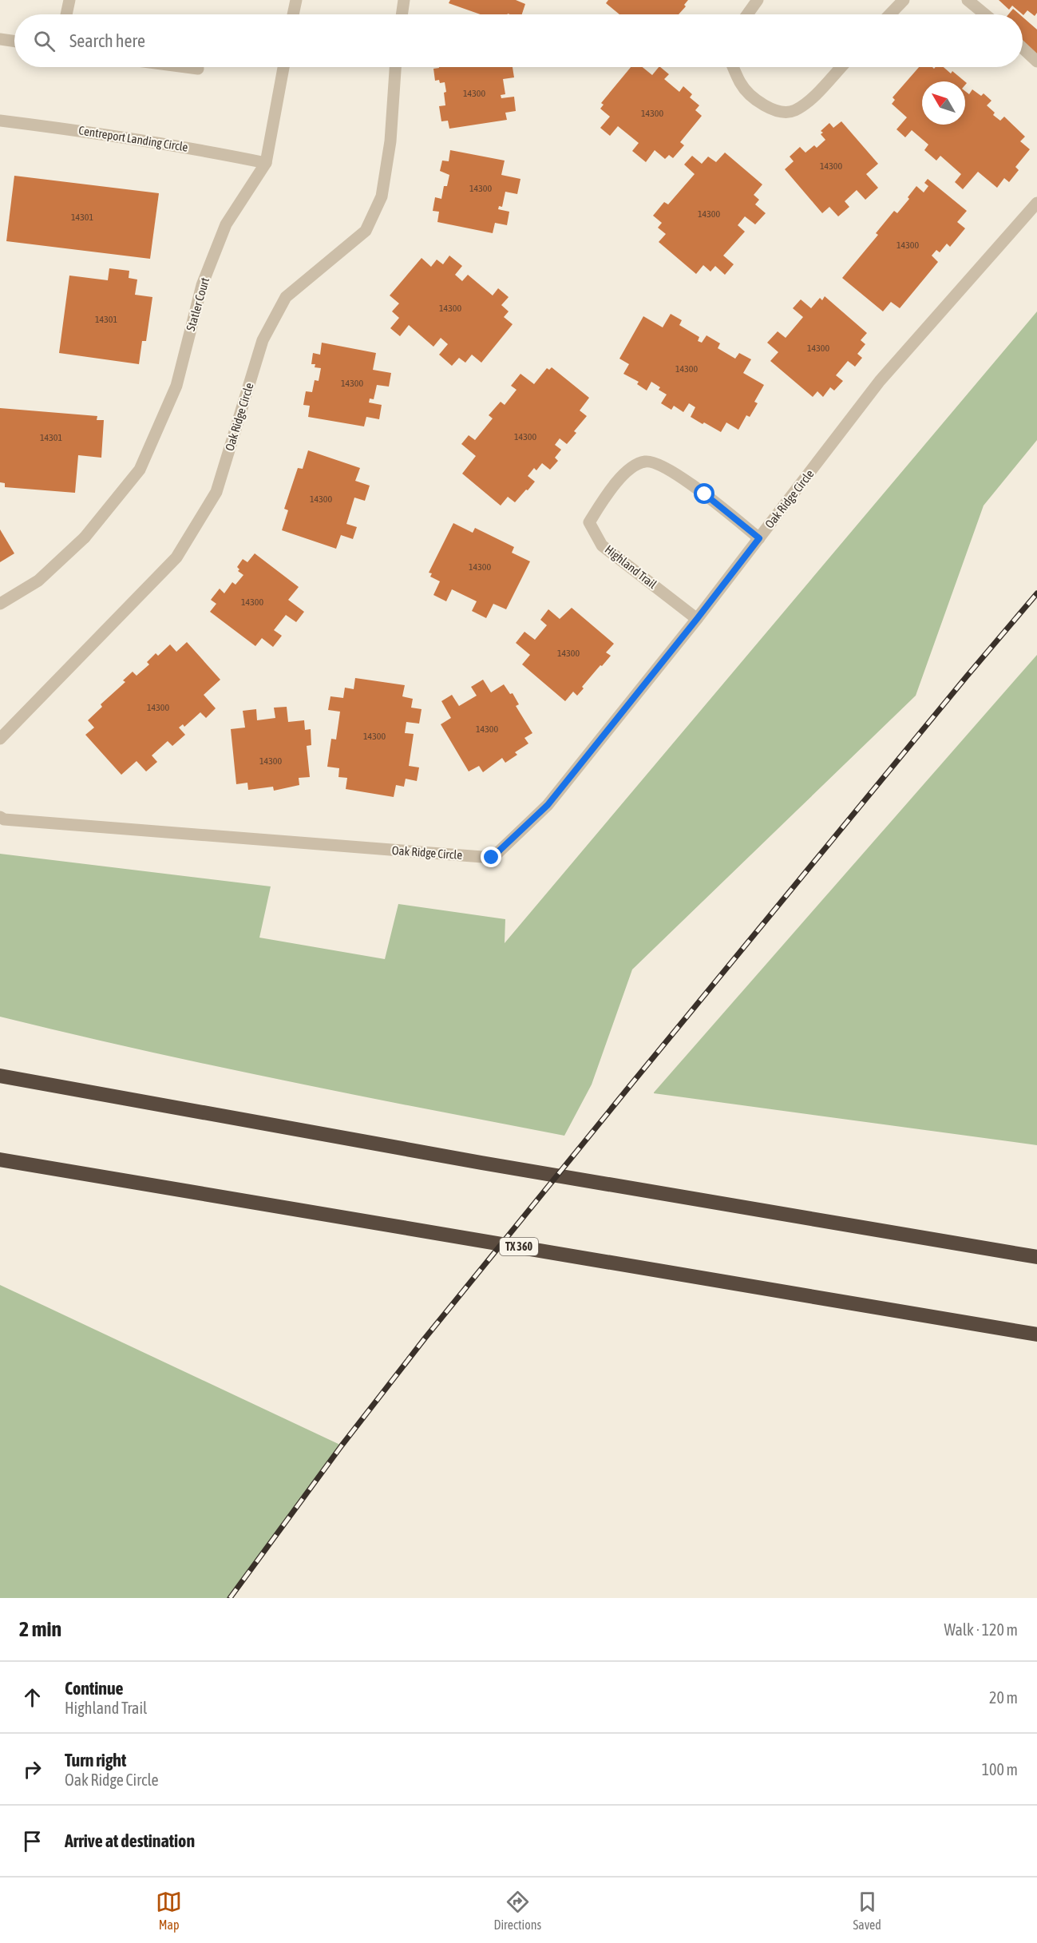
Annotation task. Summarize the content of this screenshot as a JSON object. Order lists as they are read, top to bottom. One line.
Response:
{"streets":{"highway":["TX 360"],"street":["Centreport Landing Circle","Statler Court","Oak Ridge Circle","Highland Trail"]},"crossings":[["Centreport Landing Circle","Statler Court"],["Oak Ridge Circle","Highland Trail"]],"house_numbers":["14300","14300","14300","14300","14300","14301","14300","14300","14301","14300","14300","14300","14300","14301","14300","14300","14300","14300","14300","14300","14300","14300"],"north":"top left","page":{"search":"Search here","heading":["2 min","Walk · 120 m"],"list":[["Continue","Highland Trail","20 m"],["Turn right","Oak Ridge Circle","100 m"],"Arrive at destination"],"nav":["Map","Directions","Saved"]}}
